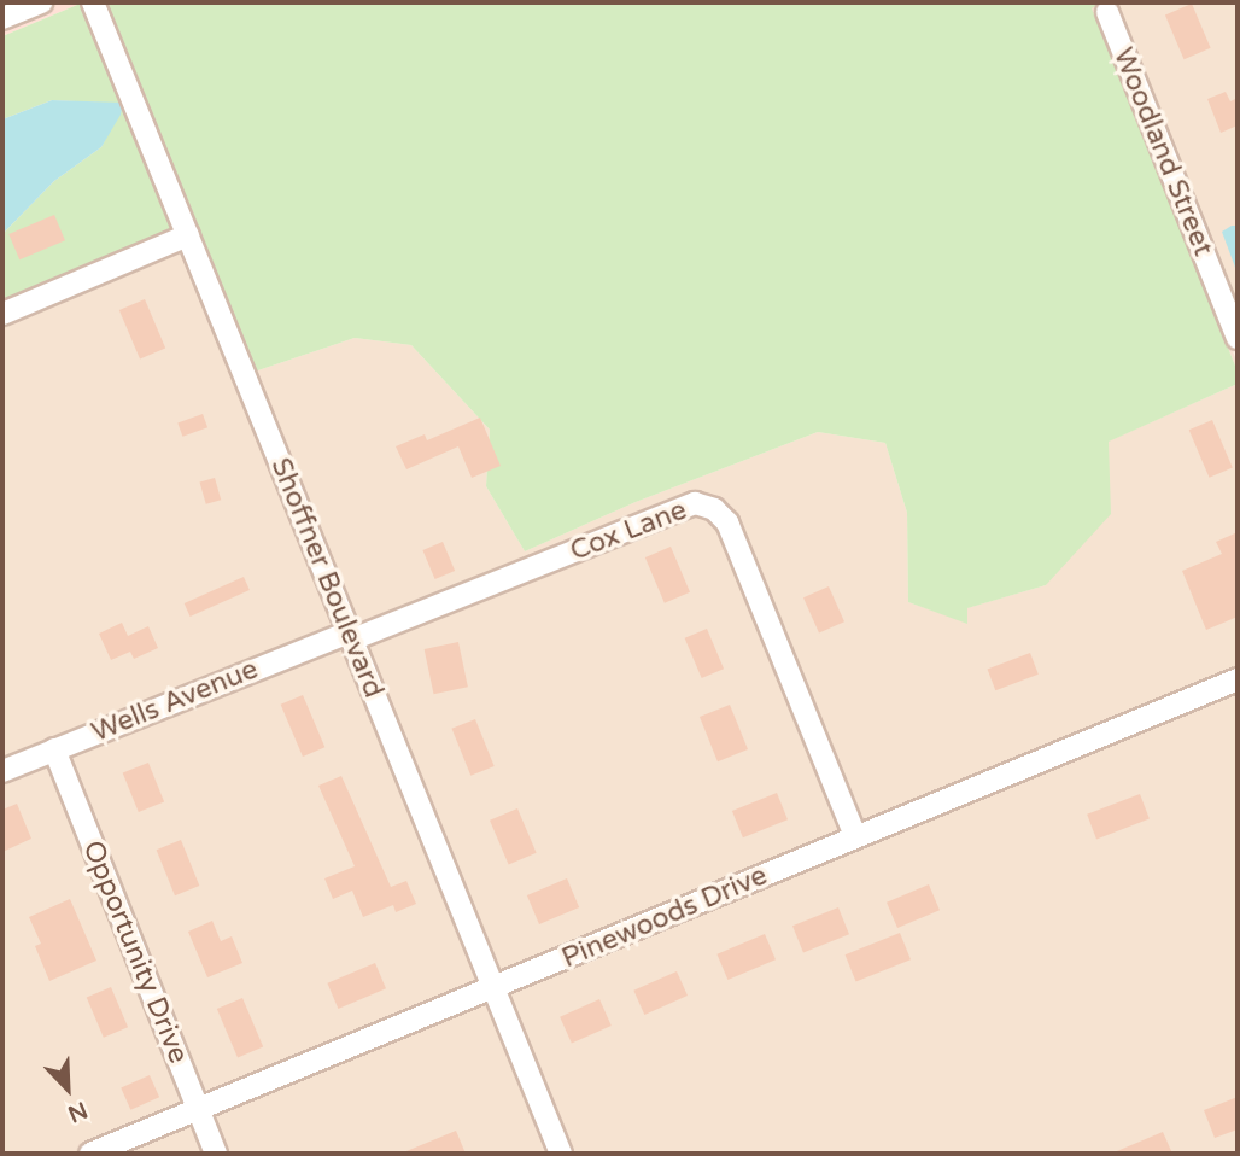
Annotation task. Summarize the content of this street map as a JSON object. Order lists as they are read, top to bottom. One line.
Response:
{"streets":{"street":["Woodland Street","Cox Lane","Shoffner Boulevard","Wells Avenue","Pinewoods Drive","Opportunity Drive"]},"crossings":[["Cox Lane","Shoffner Boulevard"],["Cox Lane","Wells Avenue"],["Cox Lane","Pinewoods Drive"],["Shoffner Boulevard","Wells Avenue"],["Shoffner Boulevard","Pinewoods Drive"],["Wells Avenue","Opportunity Drive"],["Pinewoods Drive","Opportunity Drive"]],"north":"bottom right"}
